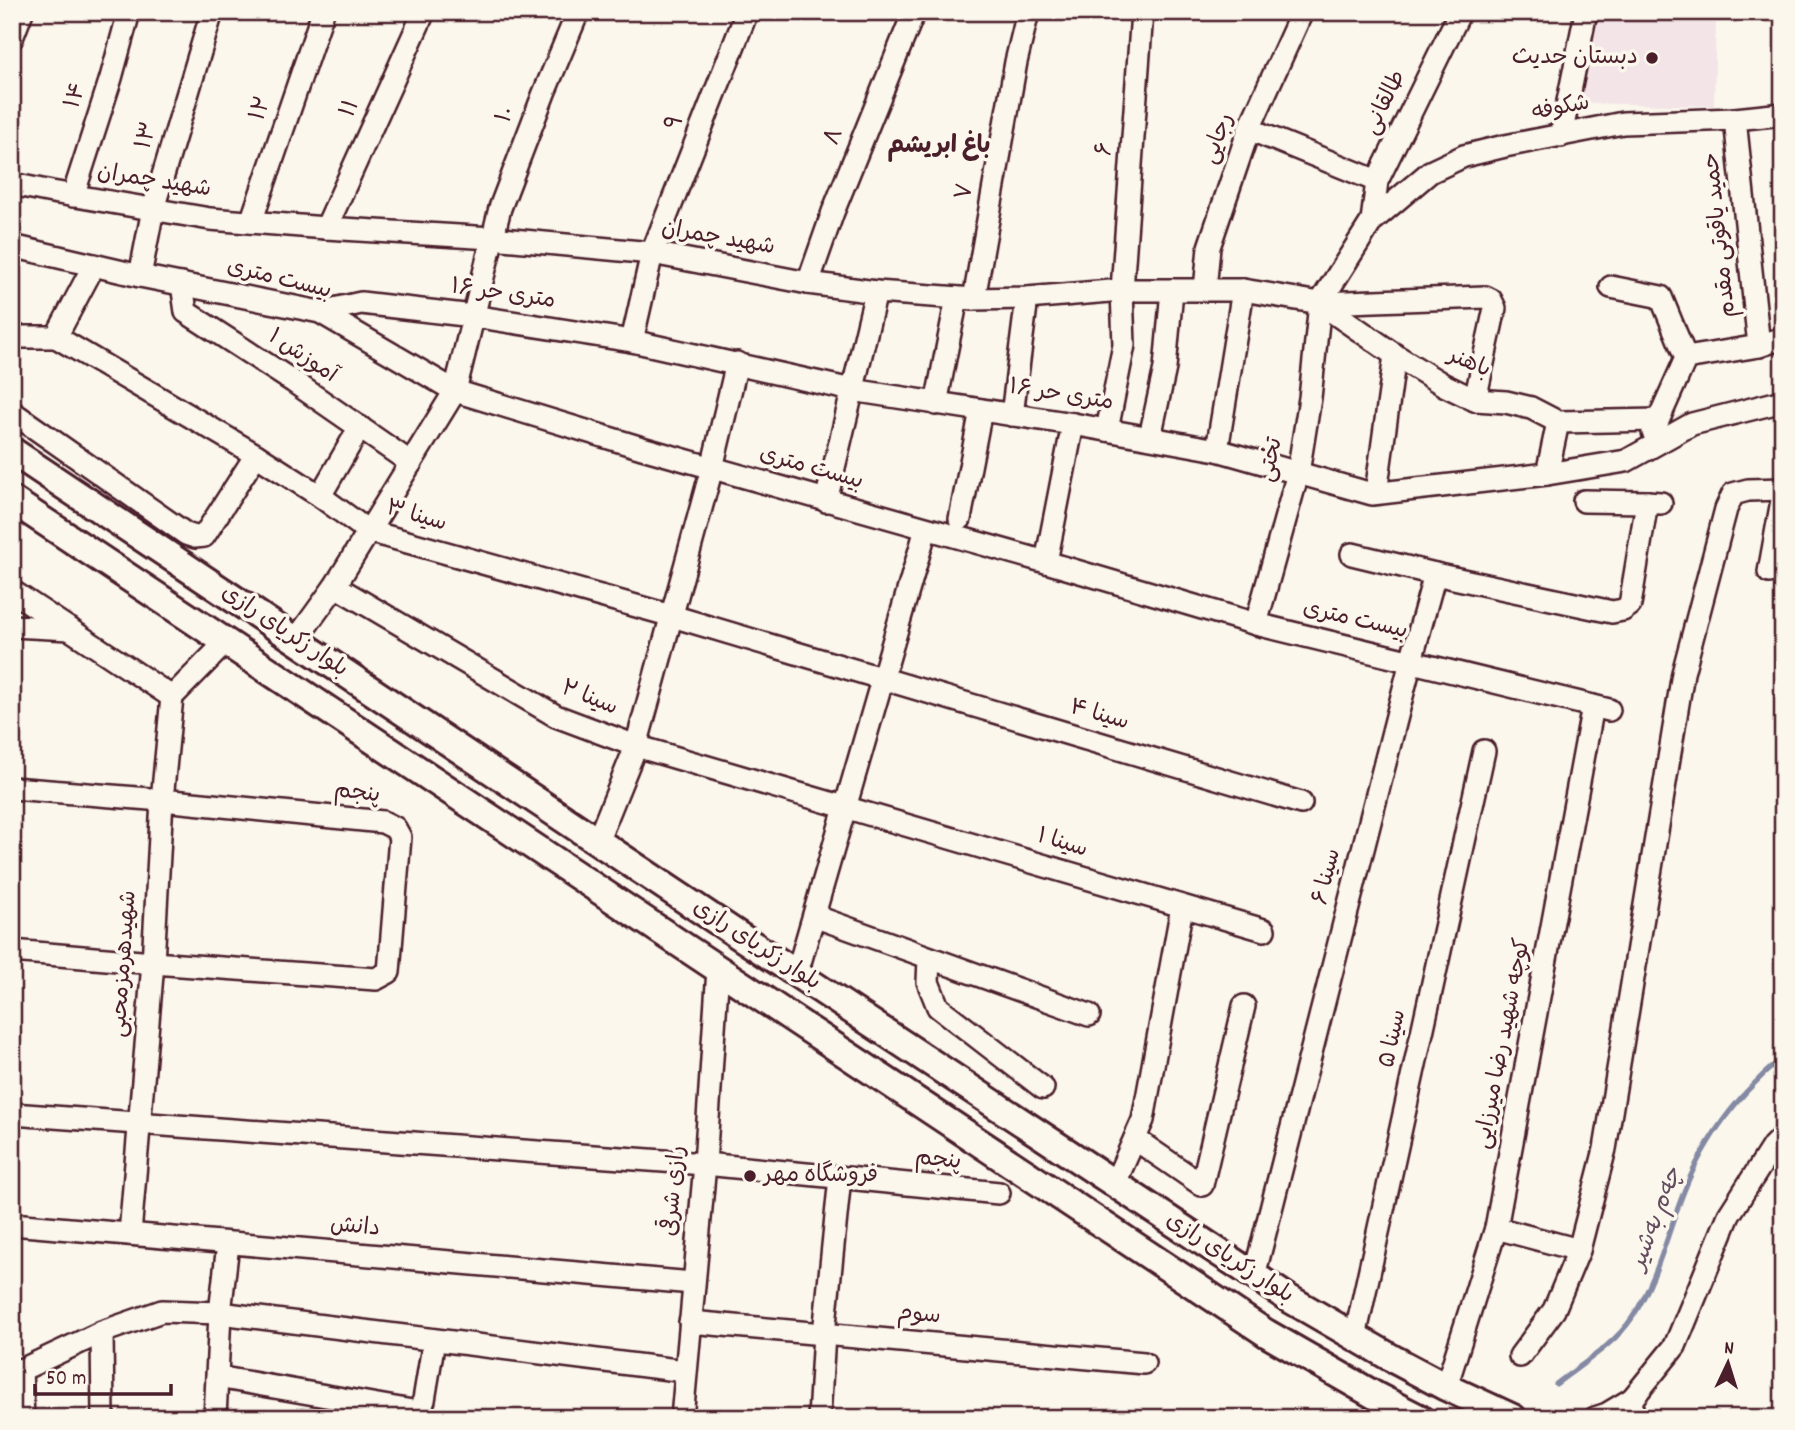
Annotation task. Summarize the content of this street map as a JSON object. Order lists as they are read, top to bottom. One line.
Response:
{"streets":{"main road":["بلوار زکریای رازی"],"street":["۱۴","طالقانی","۱۲","۱۱","شکوفه","۱۰","۹","۱۳","۸","رجایی","۶","شهید چمران","۷","حمید یاقوتی مقدم","بیست متری","۱۶ متری حر","آموزش ۱","باهنر","تختی","سینا ۳","سینا ۲","سینا ۴","پنجم","۱ سینا","سینا ۶","شهیدهرمزمحبی","سینا ۵","کوچه شهید رضا میرزایی","رازی شرقی","دانش","سوم"]},"crossings":[["۱۴","شهید چمران"],["طالقانی","شکوفه"],["۱۲","شهید چمران"],["۱۱","شهید چمران"],["شکوفه","حمید یاقوتی مقدم"],["۱۰","شهید چمران"],["۱۰","بیست متری"],["۱۰","۱۶ متری حر"],["۱۰","آموزش ۱"],["۱۰","سینا ۳"],["۱۰","بلوار زکریای رازی"],["۱۰","سینا ۲"],["۹","شهید چمران"],["۹","۱۶ متری حر"],["۱۳","شهید چمران"],["۱۳","بیست متری"],["۸","شهید چمران"],["رجایی","شهید چمران"],["۶","شهید چمران"],["۶","۱۶ متری حر"],["شهید چمران","۷"],["شهید چمران","باهنر"],["شهید چمران","تختی"],["۷","۱۶ متری حر"],["بیست متری","۱۶ متری حر"],["بیست متری","آموزش ۱"],["بیست متری","تختی"],["بیست متری","سینا ۶"],["بیست متری","کوچه شهید رضا میرزایی"],["۱۶ متری حر","تختی"],["باهنر","تختی"],["سینا ۳","سینا ۴"],["بلوار زکریای رازی","سینا ۶"],["بلوار زکریای رازی","سینا ۵"],["بلوار زکریای رازی","کوچه شهید رضا میرزایی"],["بلوار زکریای رازی","رازی شرقی"],["سینا ۲","۱ سینا"],["پنجم","شهیدهرمزمحبی"],["پنجم","رازی شرقی"],["شهیدهرمزمحبی","دانش"],["رازی شرقی","دانش"],["رازی شرقی","سوم"]],"districts":["باغ ابریشم"],"water":["چەم بەشیر"],"places":["دبستان حدیث","فروشگاه مهر"],"scale_bar":"50 m","north":"top"}
